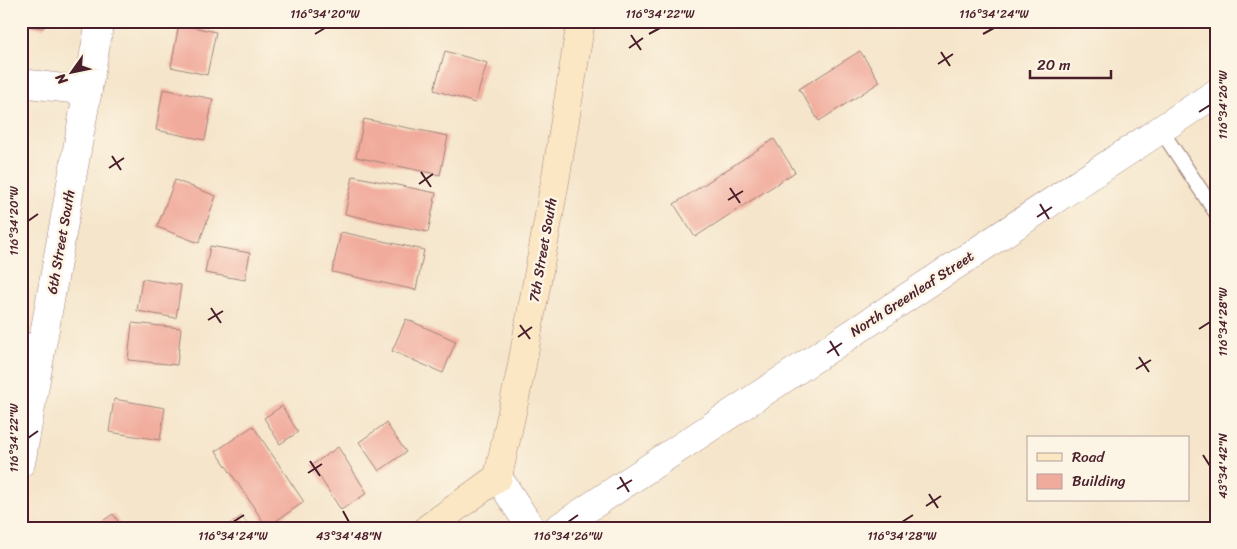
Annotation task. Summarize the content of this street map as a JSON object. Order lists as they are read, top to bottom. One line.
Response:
{"streets":{"main road":["7th Street South"],"street":["6th Street South","North Greenleaf Street"]},"legend":["Road","Building"],"scale_bar":"20 m","north":"bottom left","coordinates":["116°34'20\"W","116°34'22\"W","116°34'24\"W","116°34'26\"W","116°34'28\"W","43°34'42\"N","43°34'48\"N"]}
